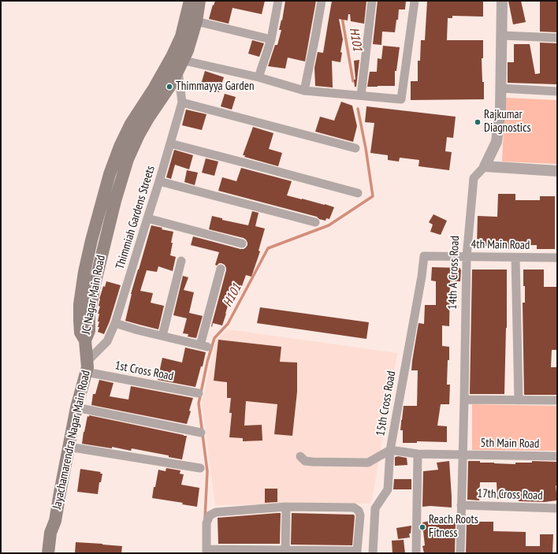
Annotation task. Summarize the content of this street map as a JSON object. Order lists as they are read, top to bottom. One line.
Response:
{"streets":{"main road":["JC Nagar Main Road","Jayachamarendra Nagar Main Road"],"street":["Thimmiah Gardens Streets","4th Main Road","14th A Cross Road","1st Cross Road","15th Cross Road","5th Main Road","17th Cross Road"]},"crossings":[["Thimmiah Gardens Streets","JC Nagar Main Road"],["Thimmiah Gardens Streets","1st Cross Road"],["Thimmiah Gardens Streets","Jayachamarendra Nagar Main Road"],["4th Main Road","14th A Cross Road"],["4th Main Road","15th Cross Road"],["14th A Cross Road","5th Main Road"],["14th A Cross Road","17th Cross Road"],["JC Nagar Main Road","Jayachamarendra Nagar Main Road"],["1st Cross Road","Jayachamarendra Nagar Main Road"],["15th Cross Road","5th Main Road"]],"water":["H101"],"places":["Thimmayya Garden","Rajkumar Diagnostics","Reach Roots Fitness"]}
